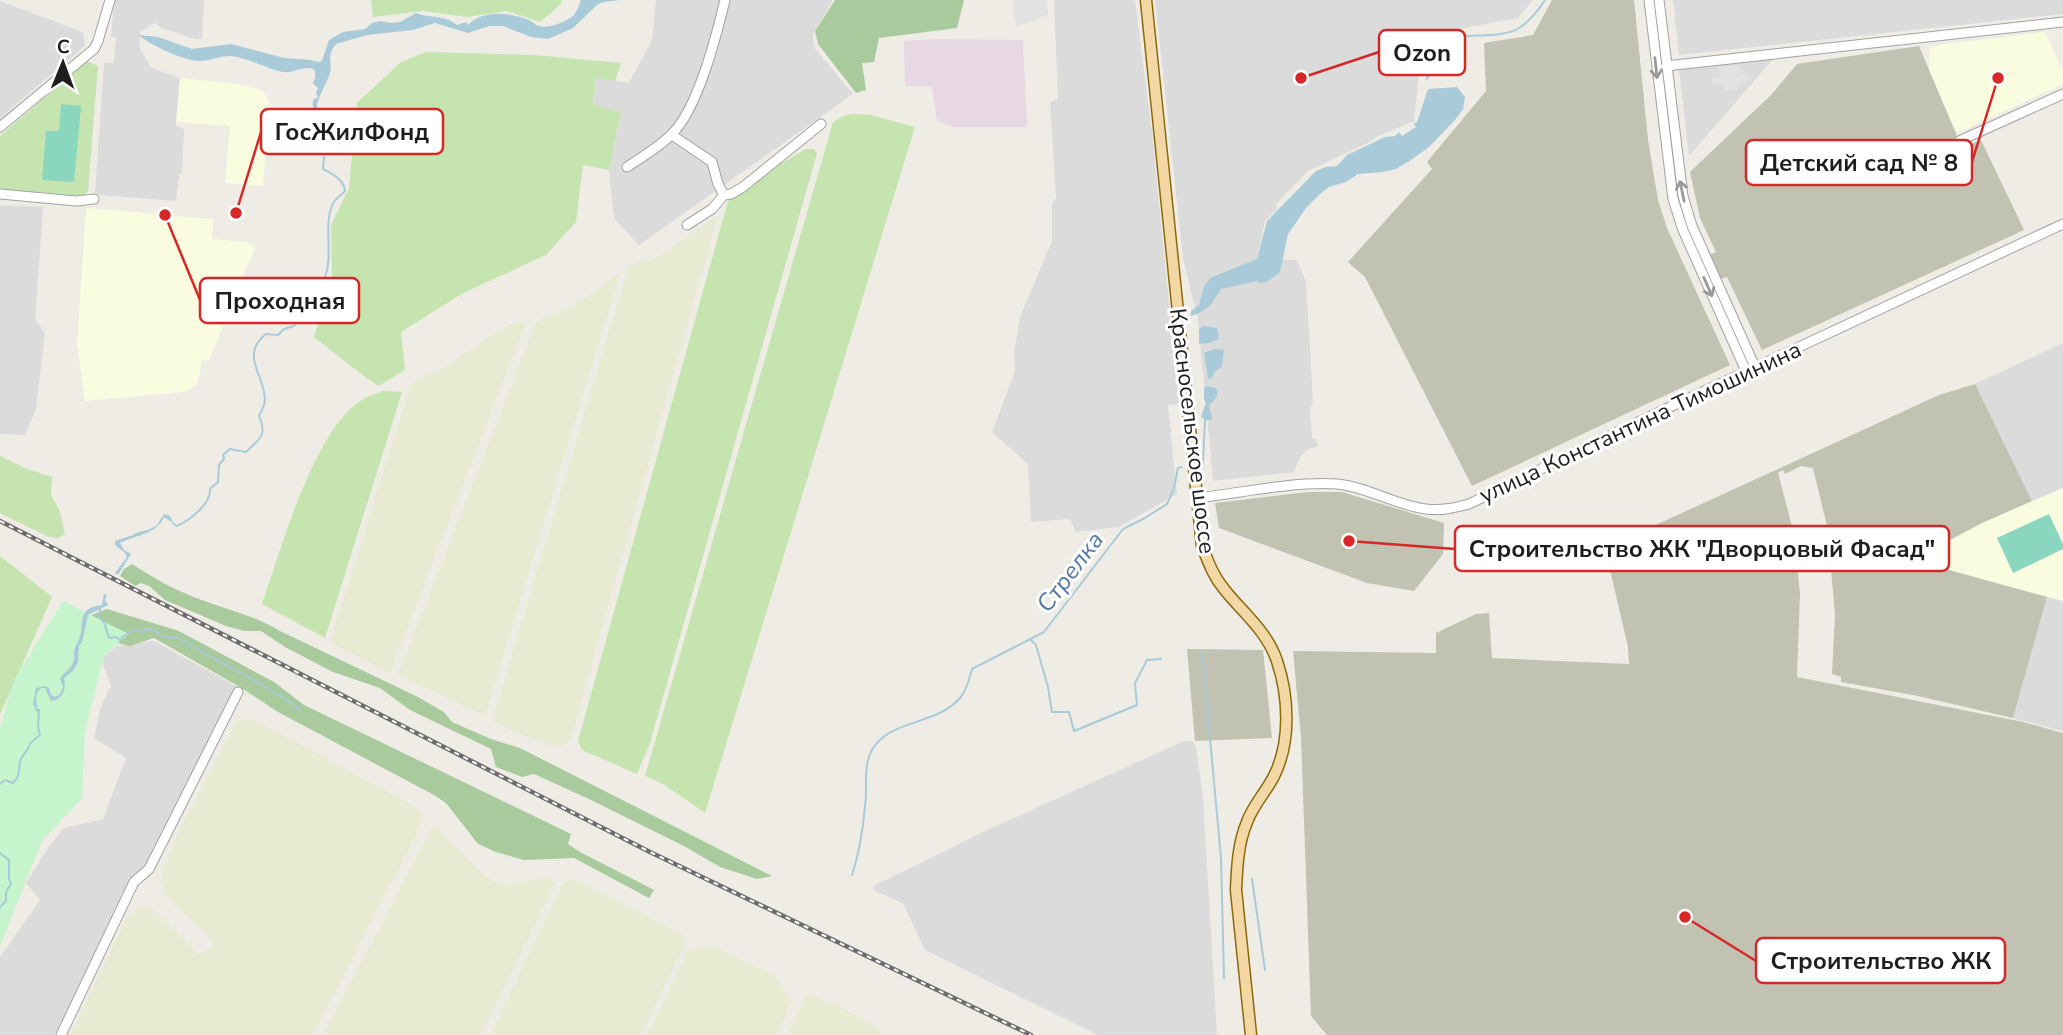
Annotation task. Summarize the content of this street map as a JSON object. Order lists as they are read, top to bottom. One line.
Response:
{"streets":{"main road":["Красносельское шоссе"],"street":["улица Константина Тимошинина"]},"crossings":[["улица Константина Тимошинина","Красносельское шоссе"]],"water":["Стрелка"],"places":["Ozon","Детский сад № 8","ГосЖилФонд","Проходная","Строительство ЖК \"Дворцовый Фасад\"","Строительство ЖК"],"north":"top"}
